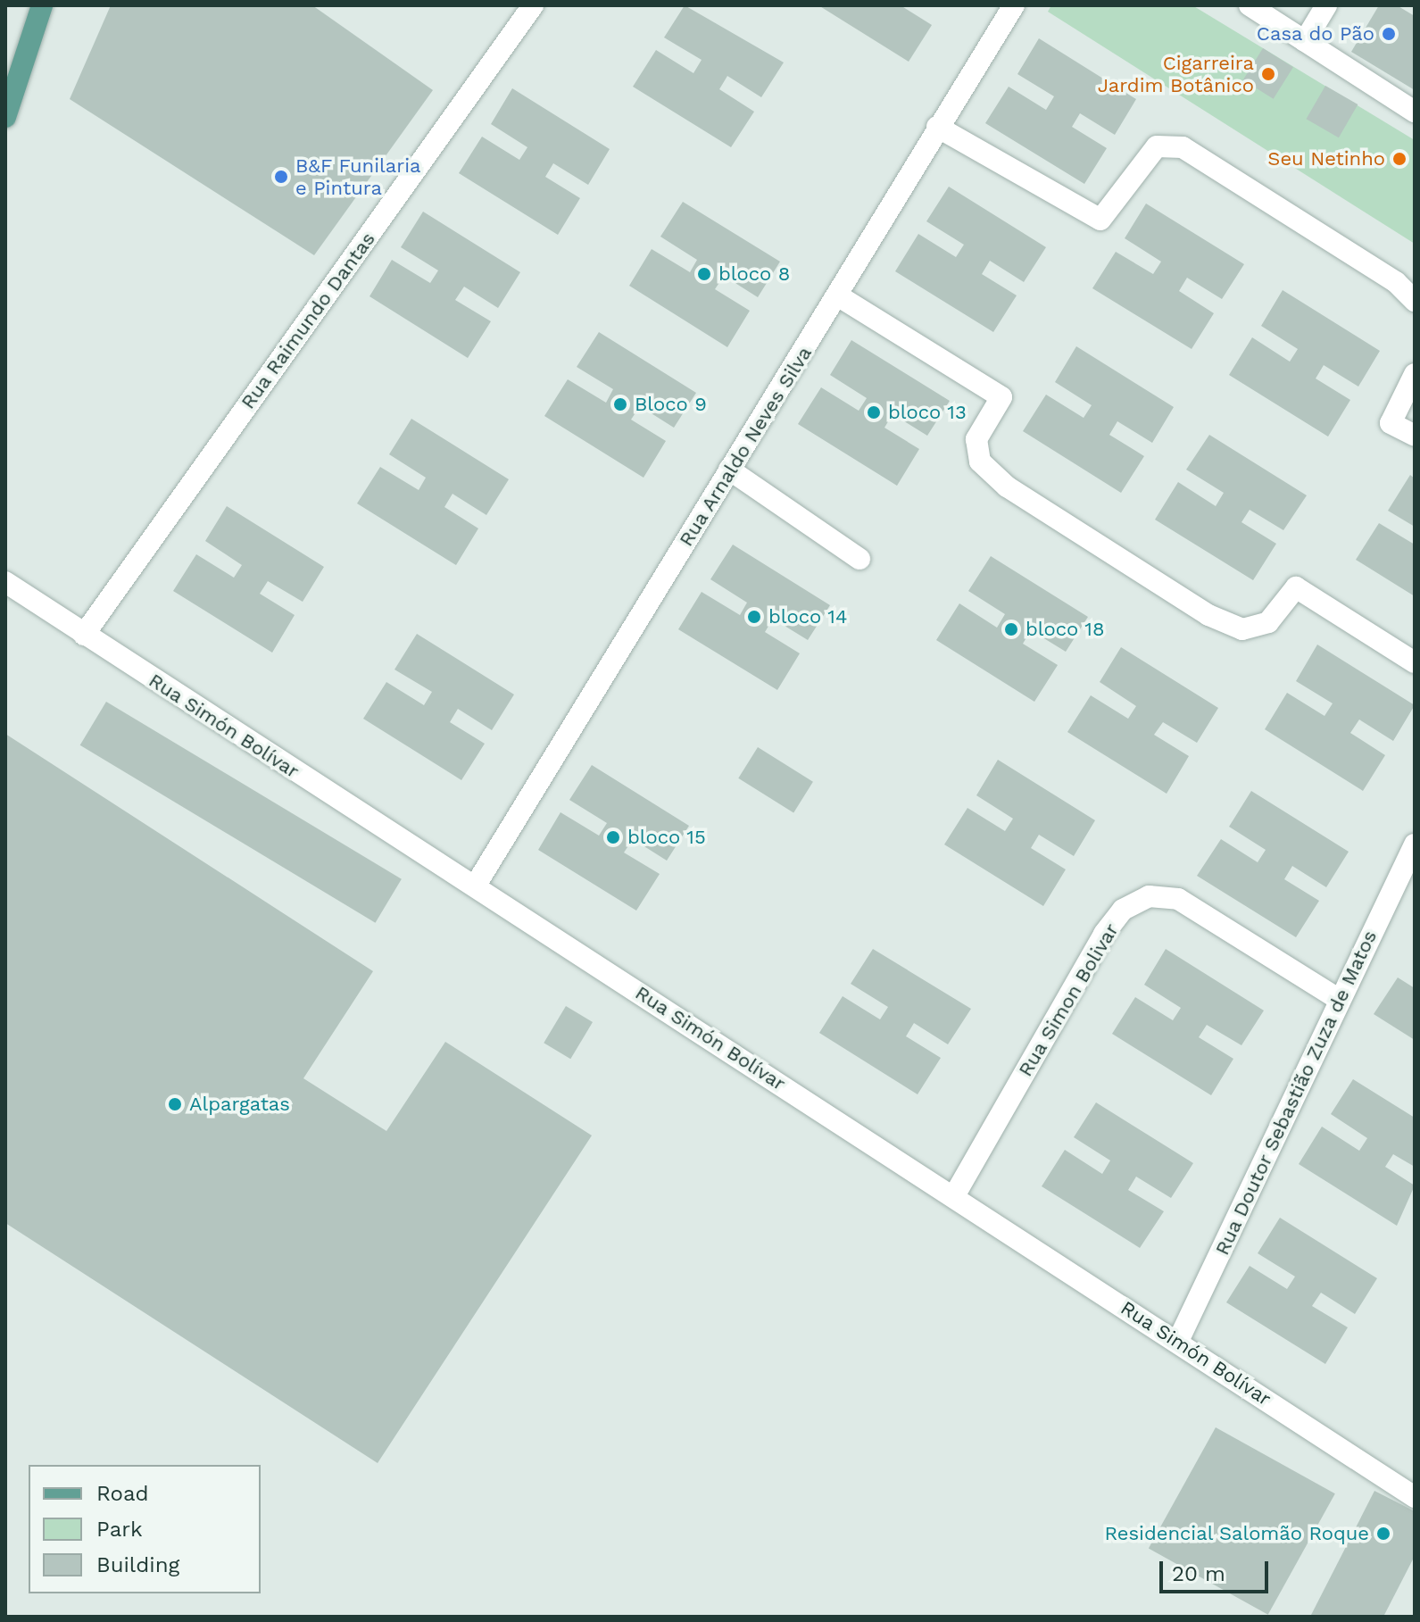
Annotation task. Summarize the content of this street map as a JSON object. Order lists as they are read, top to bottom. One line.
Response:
{"streets":{"street":["Rua Raimundo Dantas","Rua Arnaldo Neves Silva","Rua Simón Bolívar","Rua Simon Bolivar","Rua Doutor Sebastião Zuza de Matos"]},"crossings":[["Rua Raimundo Dantas","Rua Simón Bolívar"],["Rua Arnaldo Neves Silva","Rua Simón Bolívar"],["Rua Simón Bolívar","Rua Simon Bolivar"],["Rua Simón Bolívar","Rua Doutor Sebastião Zuza de Matos"],["Rua Simon Bolivar","Rua Doutor Sebastião Zuza de Matos"]],"places":["Casa do Pão","Cigarreira Jardim Botânico","Seu Netinho","B&F Funilaria e Pintura","bloco 8","Bloco 9","bloco 13","bloco 14","bloco 18","bloco 15","Alpargatas","Residencial Salomão Roque"],"legend":["Road","Park","Building"],"scale_bar":"20 m"}
